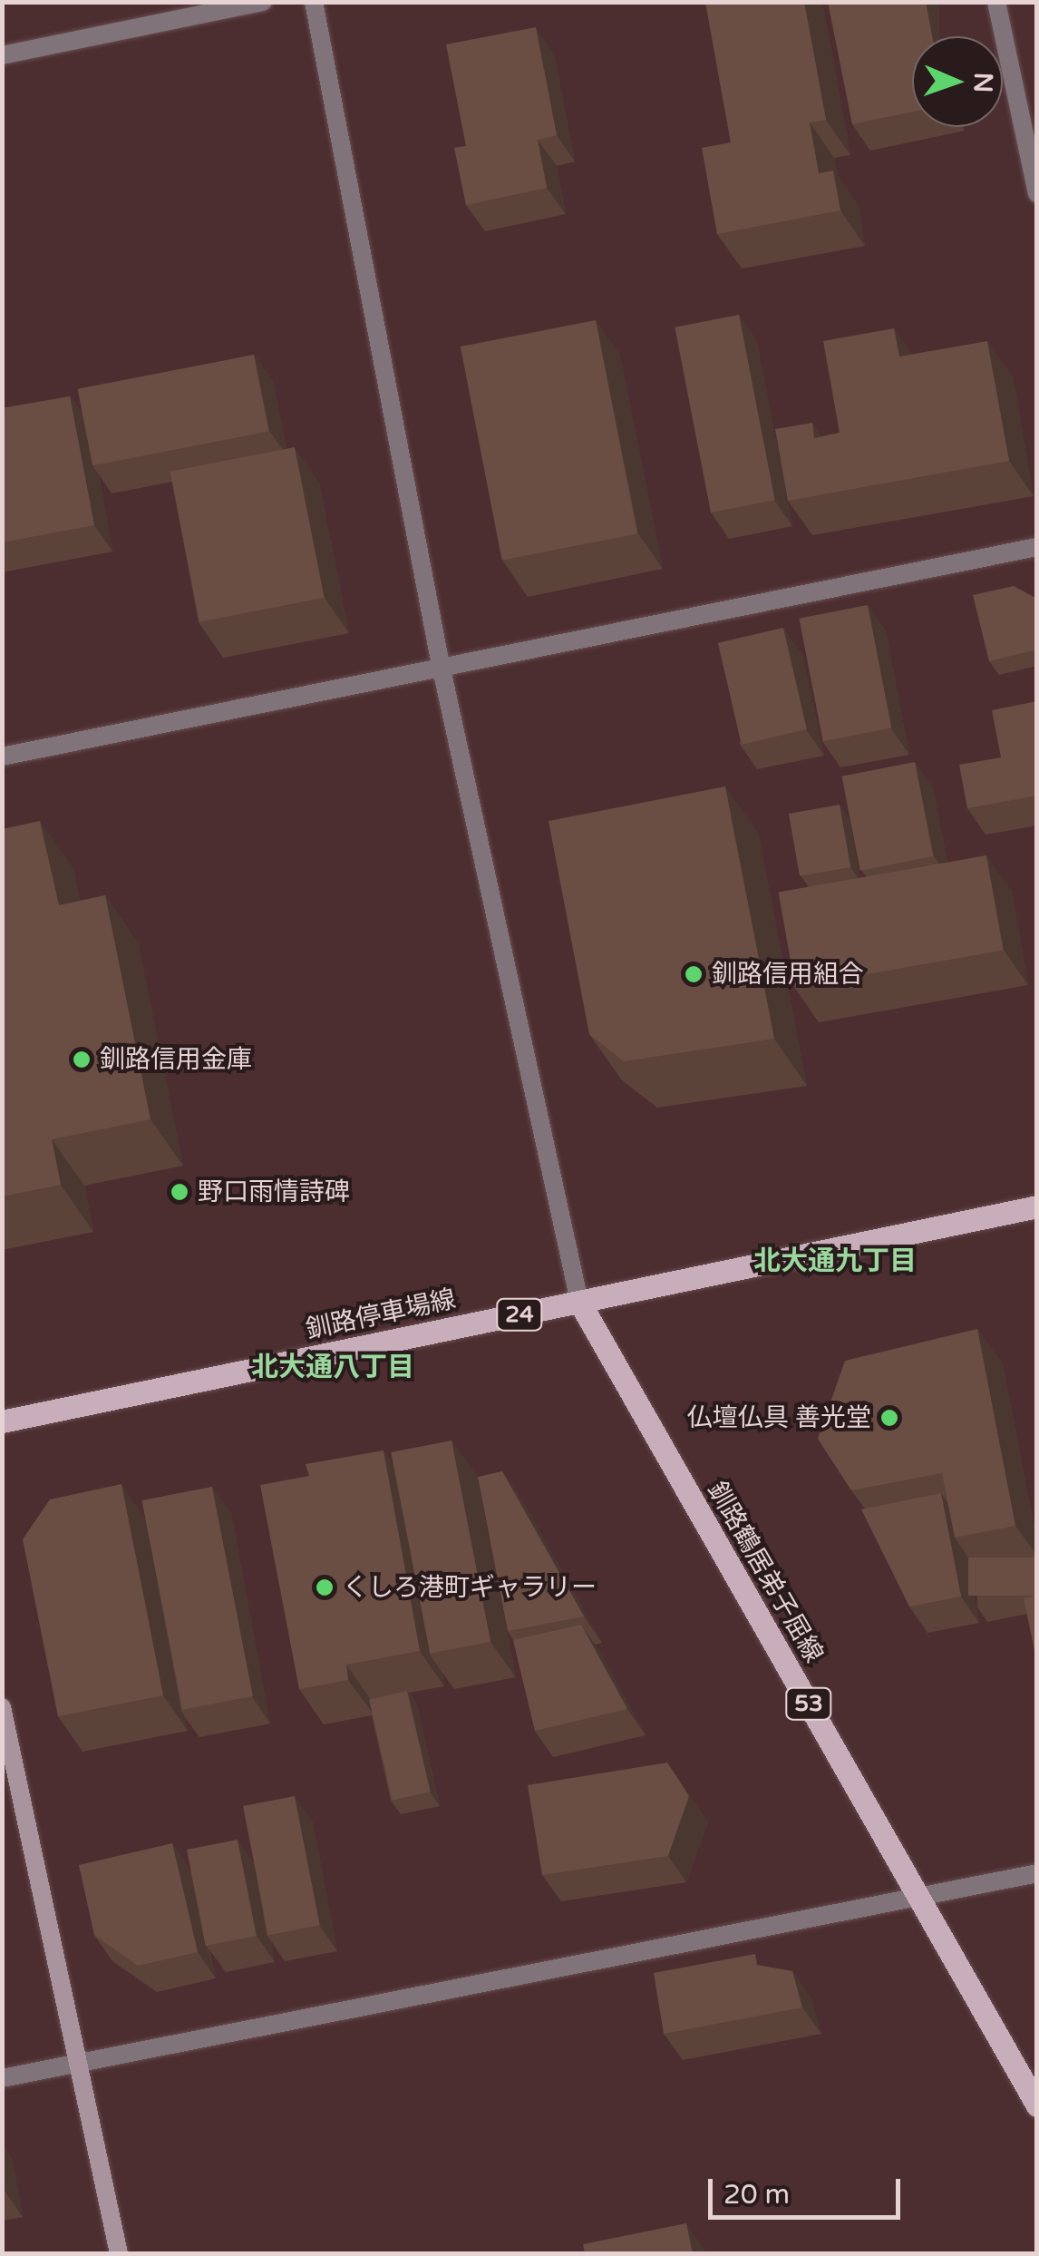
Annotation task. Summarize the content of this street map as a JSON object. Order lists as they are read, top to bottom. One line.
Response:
{"streets":{"main road":["釧路停車場線","24","釧路鶴居弟子屈線","53"]},"crossings":[["釧路停車場線","釧路鶴居弟子屈線"]],"districts":["北大通九丁目","北大通八丁目"],"places":["釧路信用組合","釧路信用金庫","野口雨情詩碑","仏壇仏具 善光堂","くしろ港町ギャラリー"],"scale_bar":"20 m","north":"right"}
